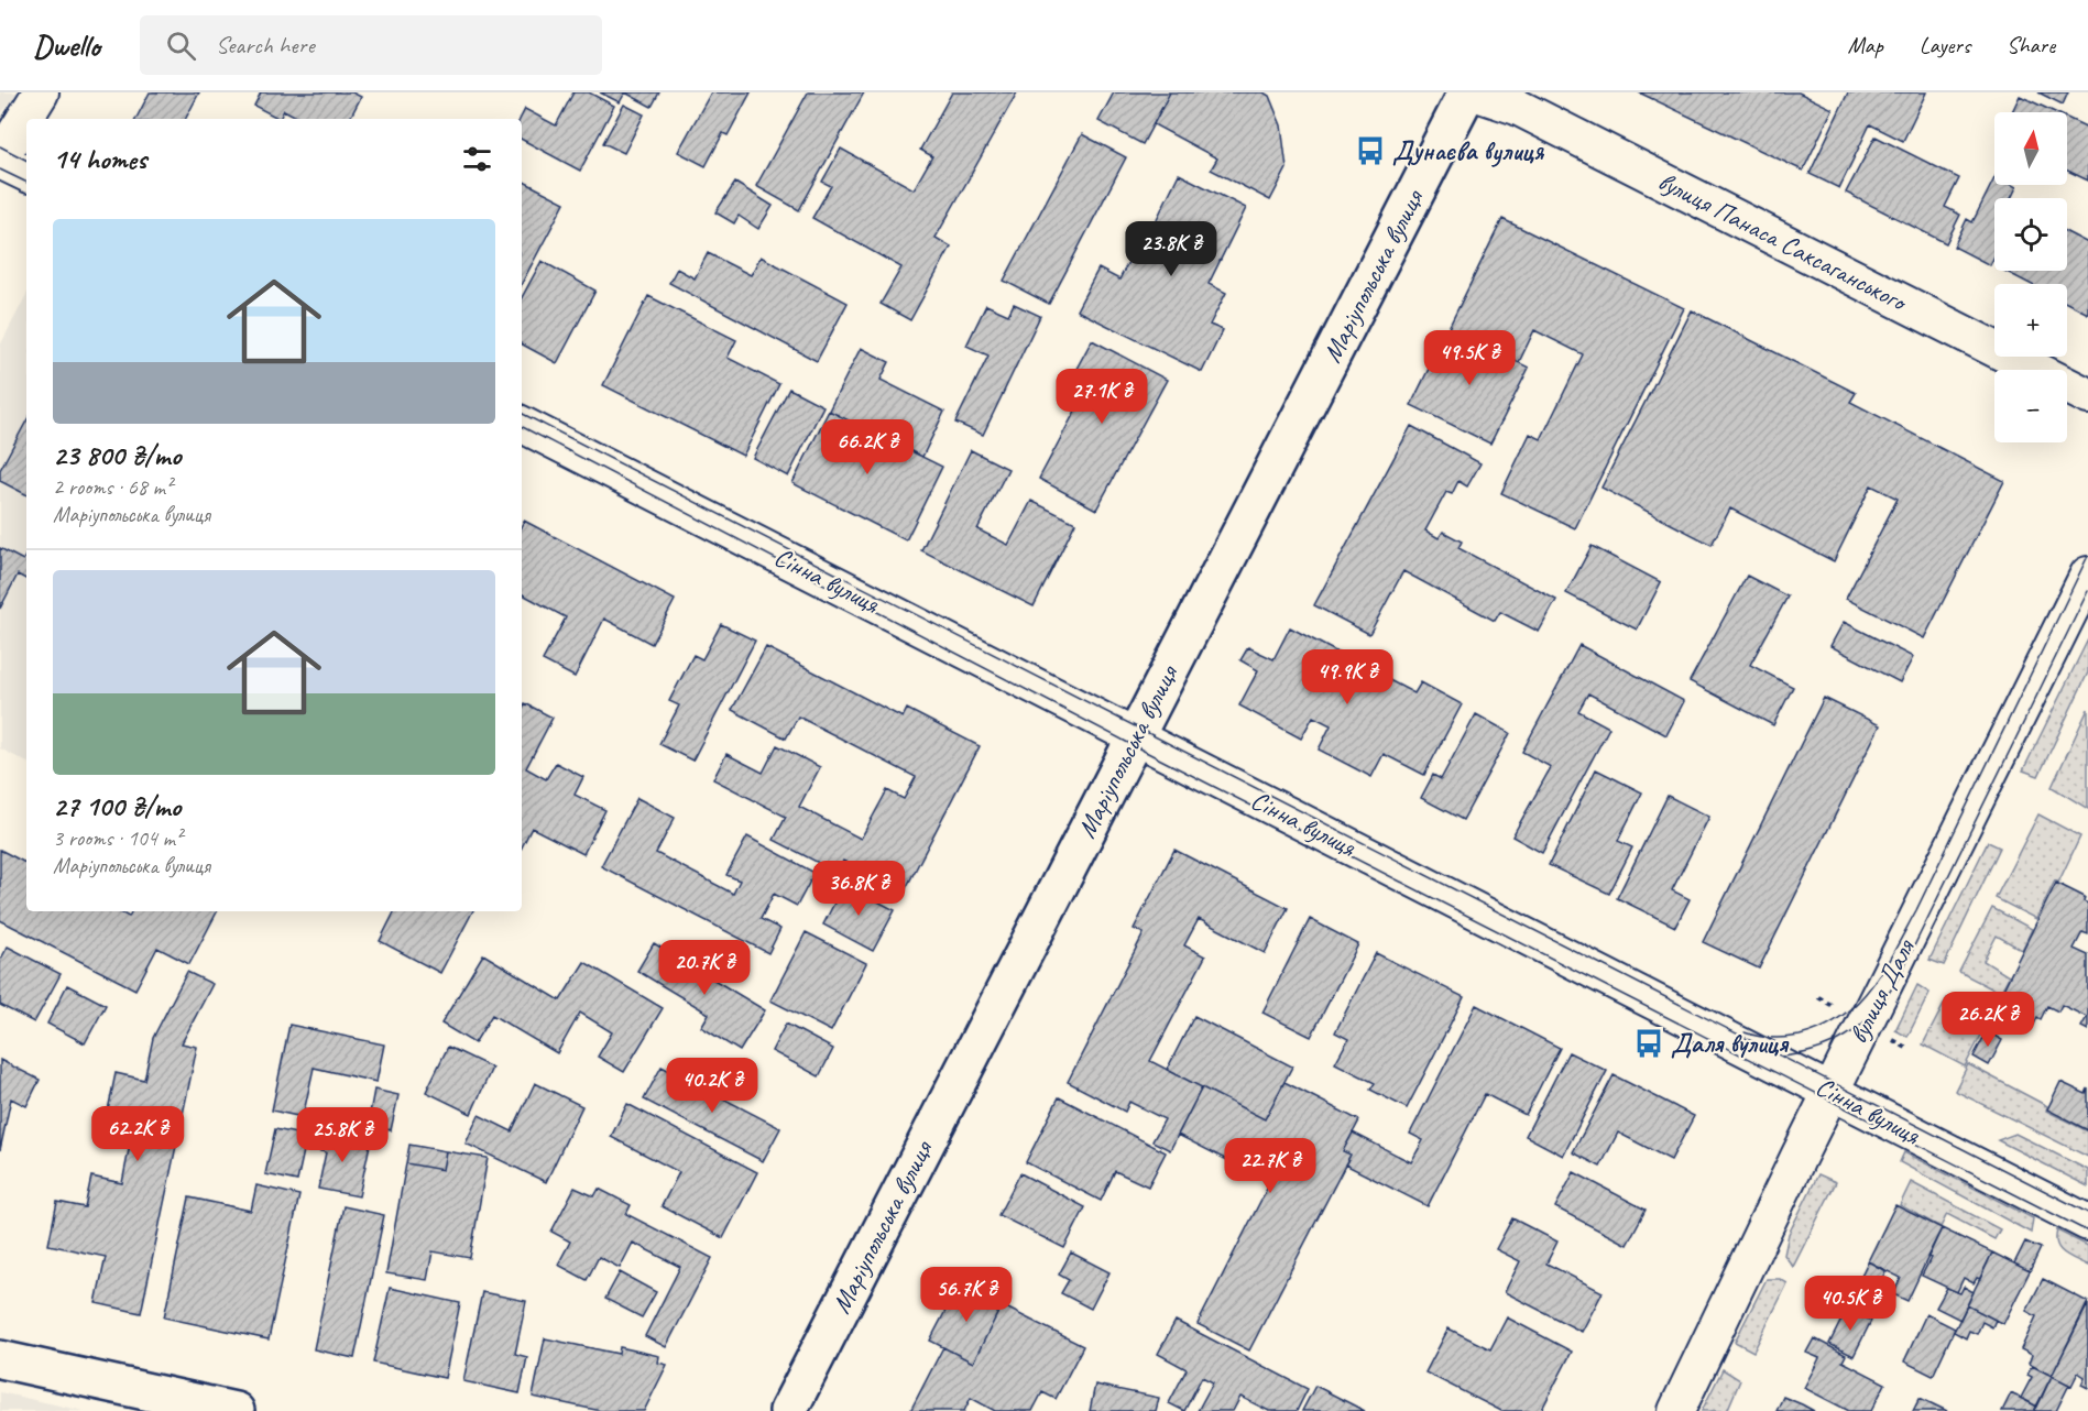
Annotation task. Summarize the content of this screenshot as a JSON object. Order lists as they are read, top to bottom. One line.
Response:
{"streets":{"street":["вулиця Панаса Саксаганського","Маріупольська вулиця","Сінна вулиця","вулиця Даля"]},"crossings":[["Маріупольська вулиця","Сінна вулиця"],["Сінна вулиця","вулиця Даля"]],"places":{"bus stop":["Дунаєва вулиця","Даля вулиця"]},"north":"top","page":{"header":"Dwello","search":"Search here","nav":["Map","Layers","Share"],"map_buttons":["+","−"],"heading":"14 homes","list":[{"name":"23 800 ₴/mo","note":"2 rooms · 68 m² · Маріупольська вулиця"},{"name":"27 100 ₴/mo","note":"3 rooms · 104 m² · Маріупольська вулиця"}],"price":["23.8K ₴","49.5K ₴","27.1K ₴","66.2K ₴","49.9K ₴","36.8K ₴","20.7K ₴","26.2K ₴","40.2K ₴","62.2K ₴","25.8K ₴","22.7K ₴","56.7K ₴","40.5K ₴"]}}
